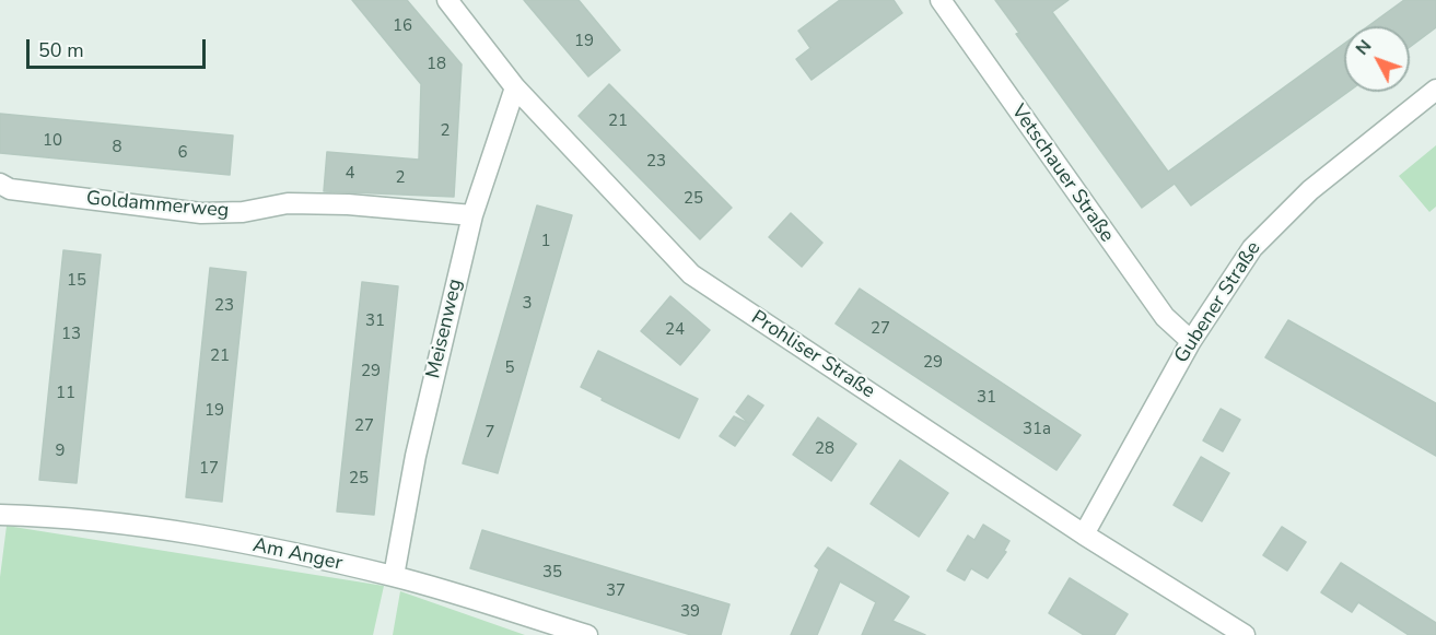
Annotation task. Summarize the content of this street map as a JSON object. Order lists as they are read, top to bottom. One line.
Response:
{"streets":{"street":["Vetschauer Straße","Goldammerweg","Gubener Straße","Meisenweg","Prohliser Straße","Am Anger"]},"crossings":[["Vetschauer Straße","Gubener Straße"],["Goldammerweg","Meisenweg"],["Gubener Straße","Prohliser Straße"],["Meisenweg","Prohliser Straße"],["Meisenweg","Am Anger"]],"house_numbers":["16","19","18","21","2","10","8","6","23","4","2","25","1","15","3","23","31","27","24","13","21","29","5","29","11","31","19","27","31a","7","28","9","17","25","35","37","39"],"scale_bar":"50 m","north":"top left"}
